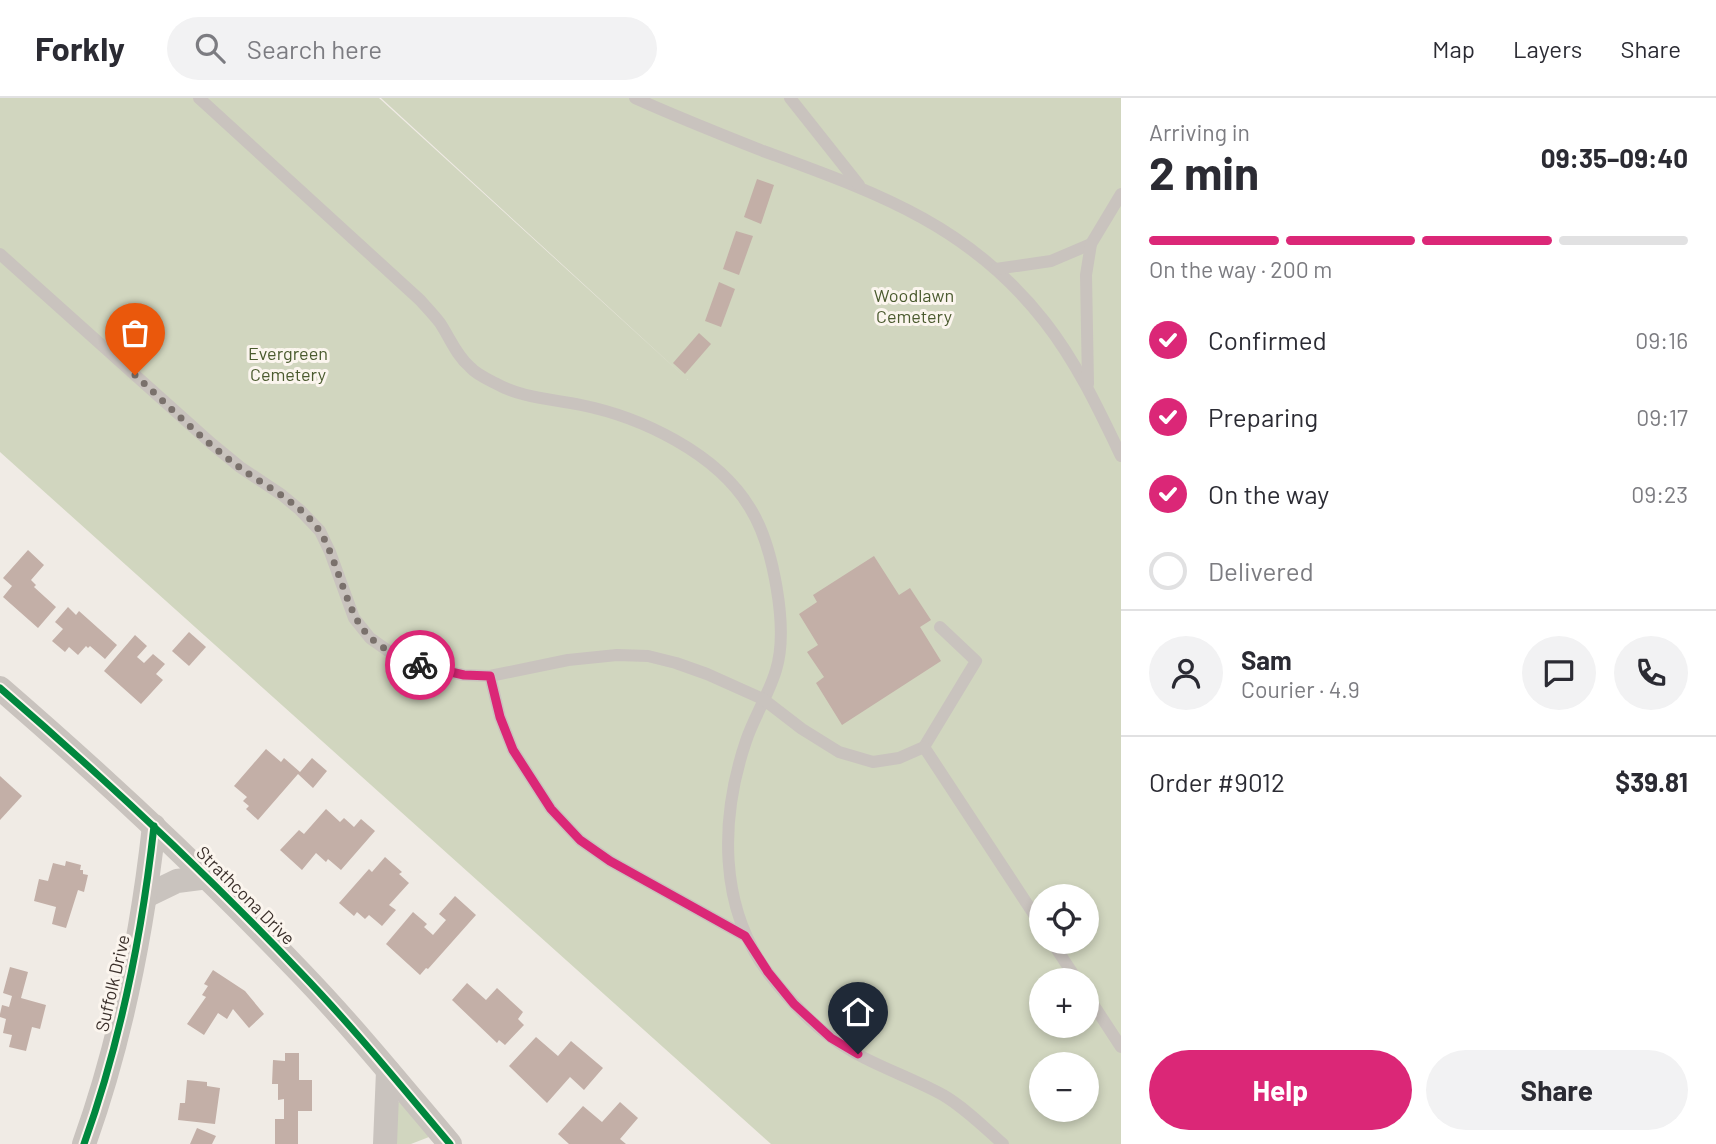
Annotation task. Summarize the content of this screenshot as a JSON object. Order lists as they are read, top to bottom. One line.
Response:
{"streets":{"street":["Strathcona Drive","Suffolk Drive"]},"crossings":[["Strathcona Drive","Suffolk Drive"]],"parks":["Woodlawn Cemetery","Evergreen Cemetery"],"page":{"header":"Forkly","search":"Search here","nav":["Map","Layers","Share"],"heading":["2 min","Arriving in","09:35–09:40"],"panel":["Sam","Courier · 4.9","Order #9012","$39.81"],"bar":"On the way · 200 m","list":[["Confirmed","09:16"],["Preparing","09:17"],["On the way","09:23"],"Delivered"],"map_buttons":["+","−"],"buttons":["Help","Share"]}}
